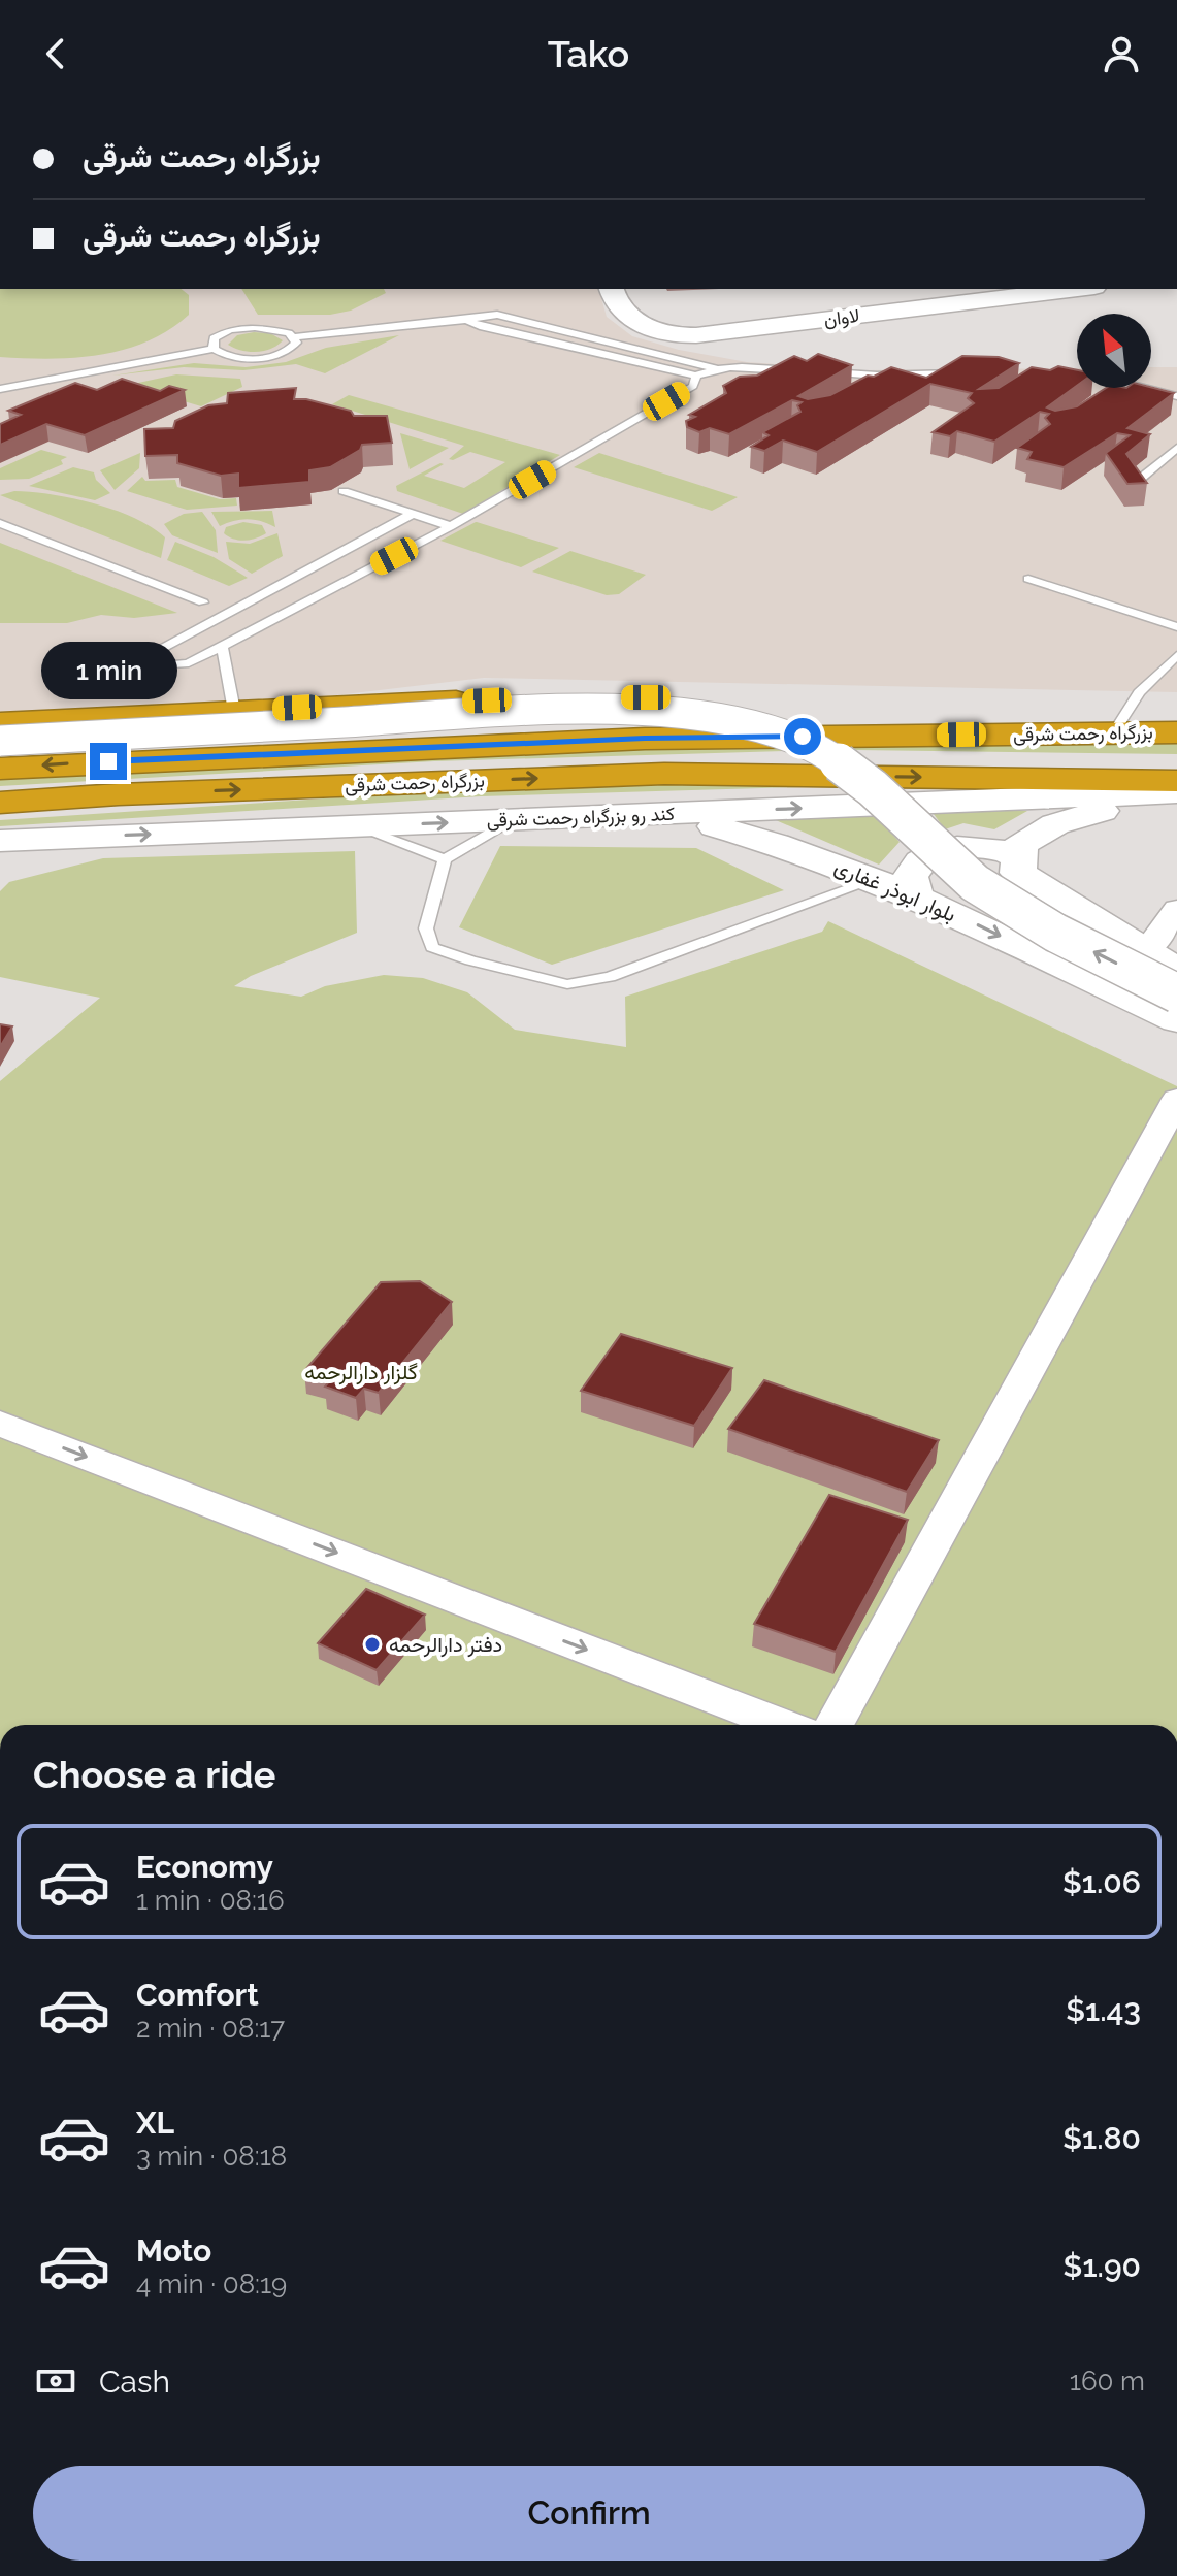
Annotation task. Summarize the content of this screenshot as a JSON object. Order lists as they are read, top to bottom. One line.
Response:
{"streets":{"highway":["بزرگراه رحمت شرقی"],"main road":["لاوان","کند رو بزرگراه رحمت شرقی","بلوار ابوذر غفاری"]},"crossings":[["بزرگراه رحمت شرقی","کند رو بزرگراه رحمت شرقی"],["کند رو بزرگراه رحمت شرقی","بلوار ابوذر غفاری"]],"parks":["گلزار دارالرحمه"],"places":["دفتر دارالرحمه"],"north":"top left","page":{"header":"Tako","banner":["بزرگراه رحمت شرقی","بزرگراه رحمت شرقی"],"bubble":"1 min","heading":"Choose a ride","list":[{"name":"Economy","note":"1 min · 08:16","value":"$1.06"},{"name":"Comfort","note":"2 min · 08:17","value":"$1.43"},{"name":"XL","note":"3 min · 08:18","value":"$1.80"},{"name":"Moto","note":"4 min · 08:19","value":"$1.90"}],"pay":["Cash","160 m"],"buttons":"Confirm"}}
